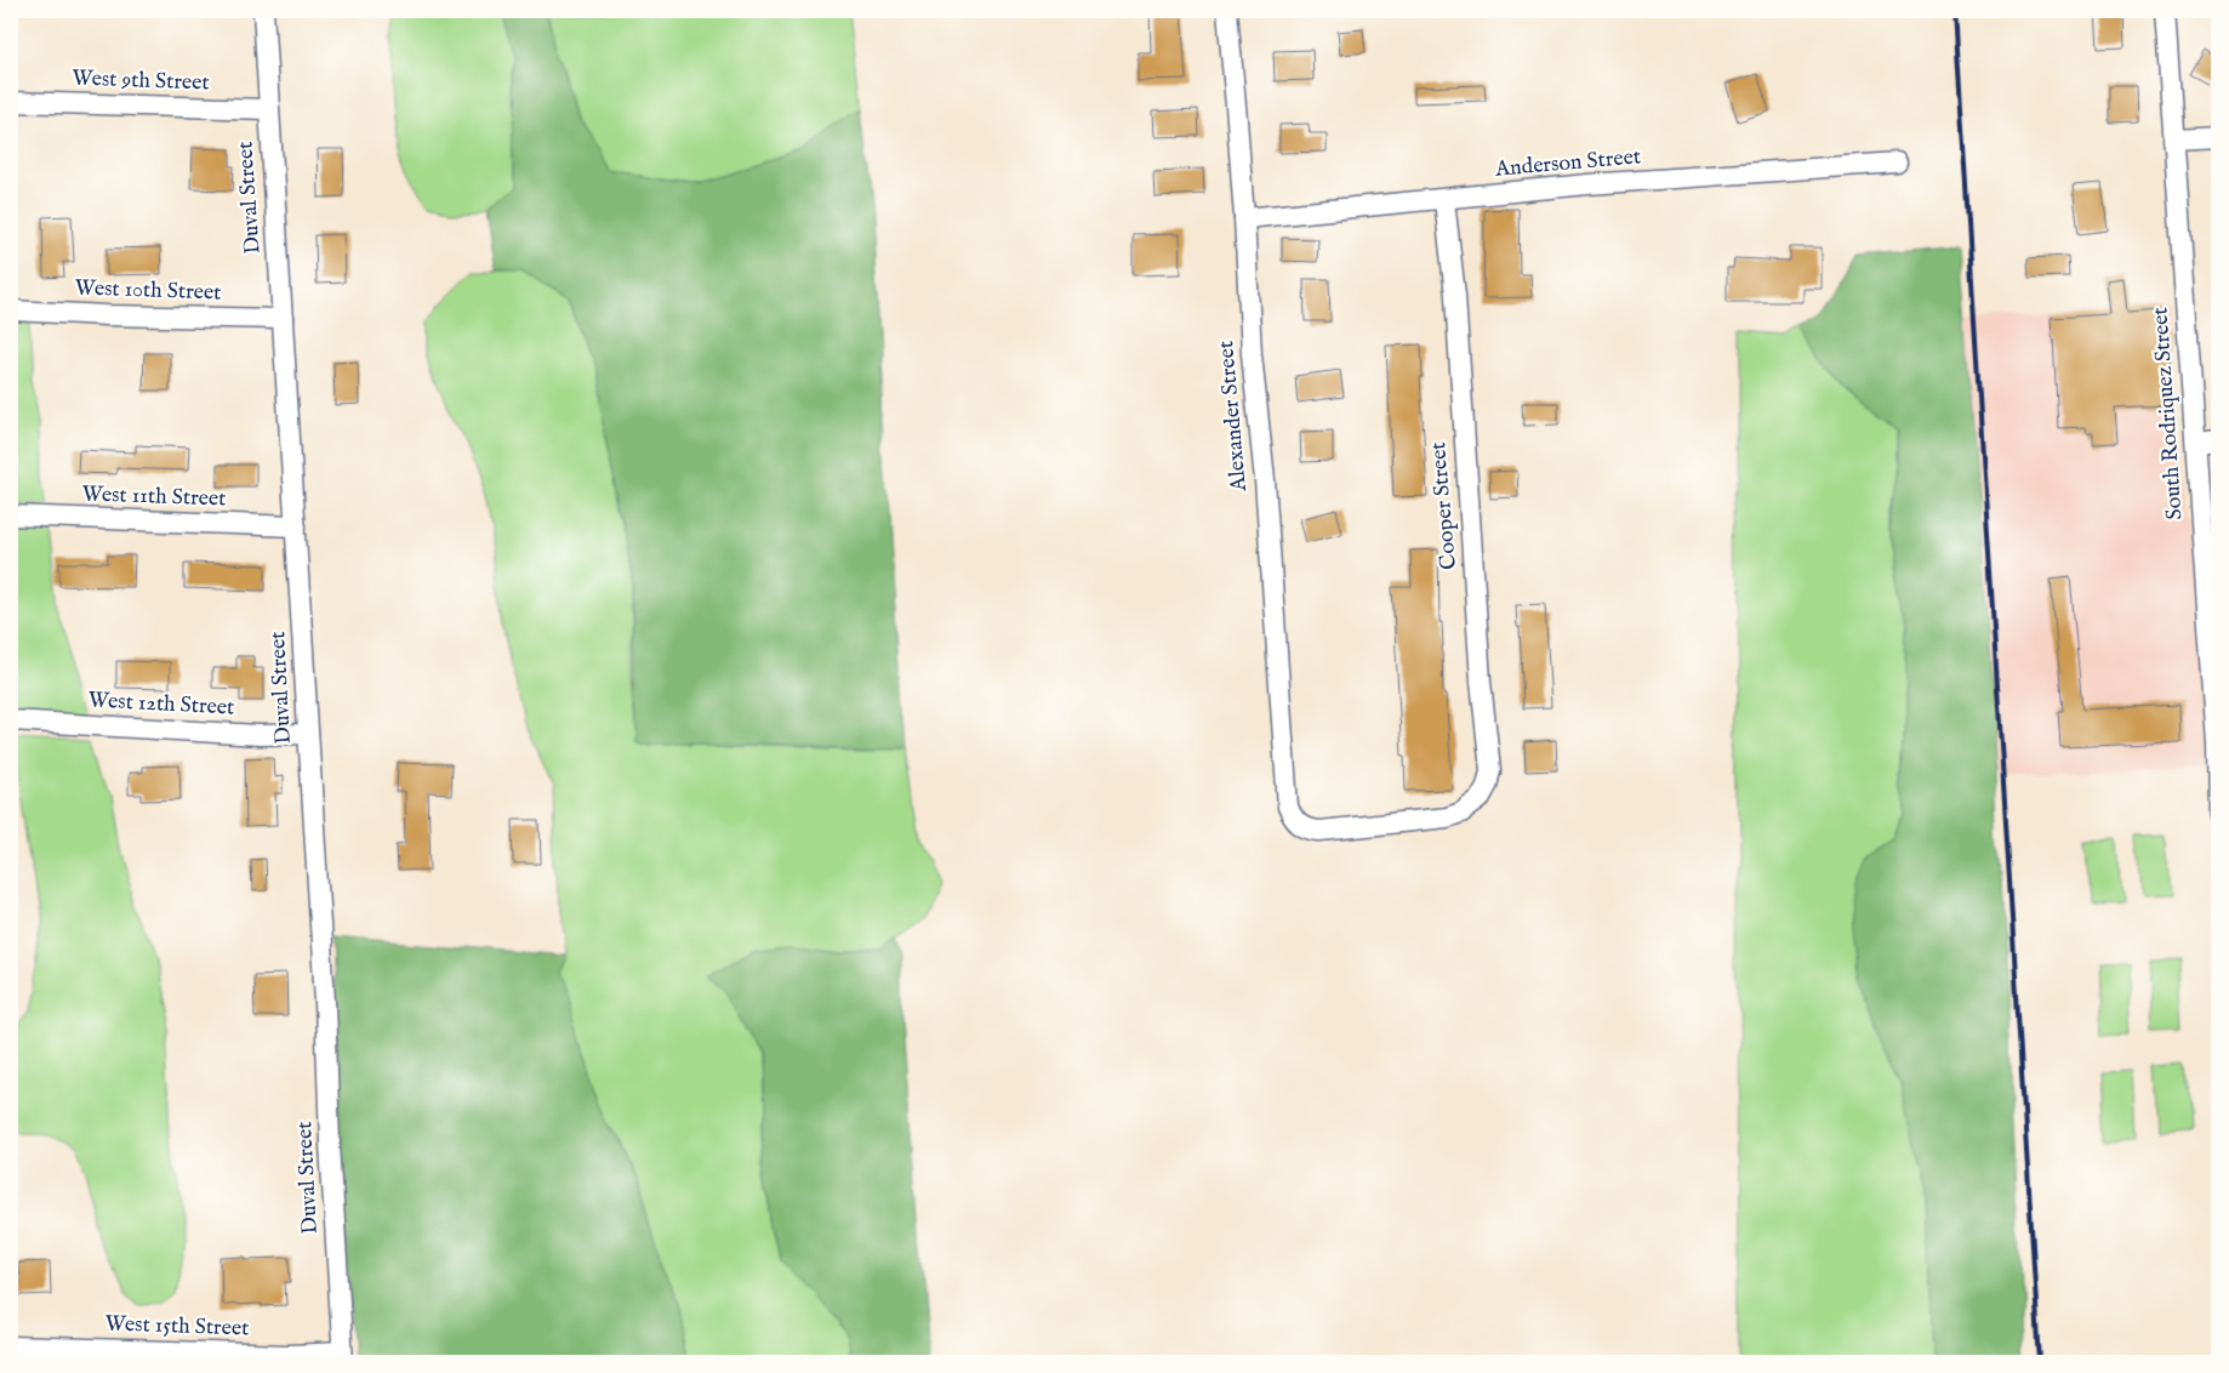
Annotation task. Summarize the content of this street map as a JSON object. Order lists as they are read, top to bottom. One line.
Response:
{"streets":{"street":["West 9th Street","Anderson Street","Duval Street","West 10th Street","South Rodriquez Street","Alexander Street","West 11th Street","Cooper Street","West 12th Street","West 15th Street"]},"crossings":[["West 9th Street","Duval Street"],["Anderson Street","Alexander Street"],["Anderson Street","Cooper Street"],["Duval Street","West 10th Street"],["Duval Street","West 11th Street"],["Duval Street","West 12th Street"],["Duval Street","West 15th Street"],["Alexander Street","Cooper Street"]]}
